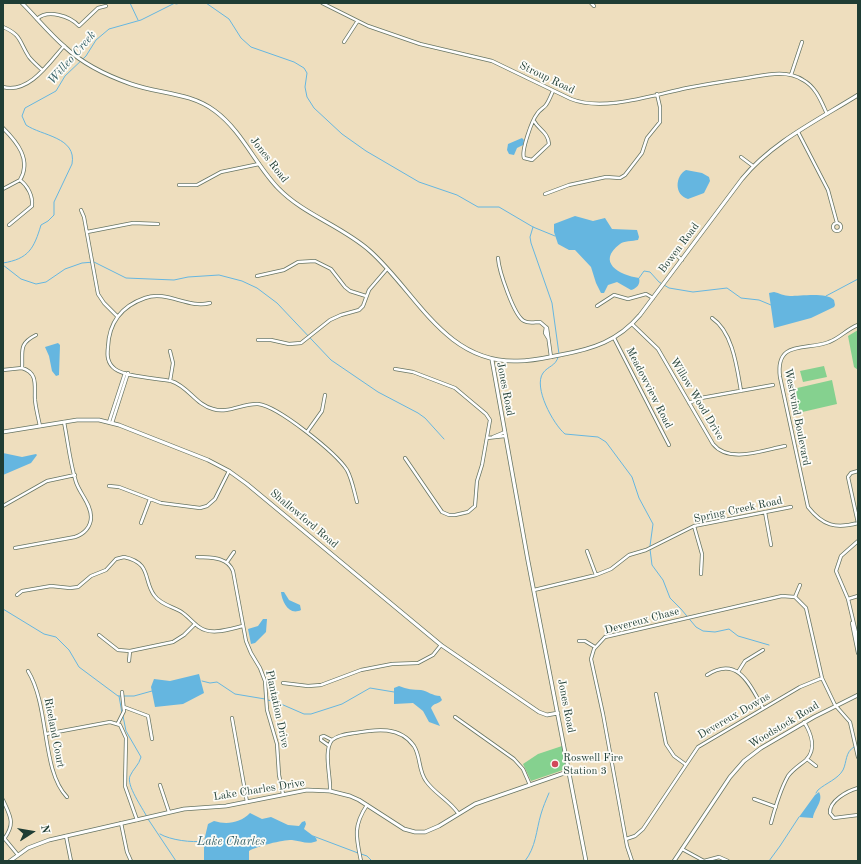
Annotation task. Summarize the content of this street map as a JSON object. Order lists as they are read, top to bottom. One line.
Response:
{"streets":{"street":["Stroup Road","Jones Road","Bowen Road","Meadowview Road","Willow Wood Drive","Westwind Boulevard","Spring Creek Road","Shallowford Road","Devereux Chase","Plantation Drive","Devereux Downs","Woodstock Road","Riceland Court","Lake Charles Drive"]},"crossings":[["Stroup Road","Bowen Road"],["Jones Road","Bowen Road"],["Jones Road","Spring Creek Road"],["Jones Road","Shallowford Road"],["Jones Road","Lake Charles Drive"],["Bowen Road","Meadowview Road"],["Bowen Road","Willow Wood Drive"],["Devereux Chase","Devereux Downs"],["Plantation Drive","Lake Charles Drive"]],"water":["Willeo Creek","Lake Charles"],"places":["Roswell Fire Station 3"],"north":"right"}
